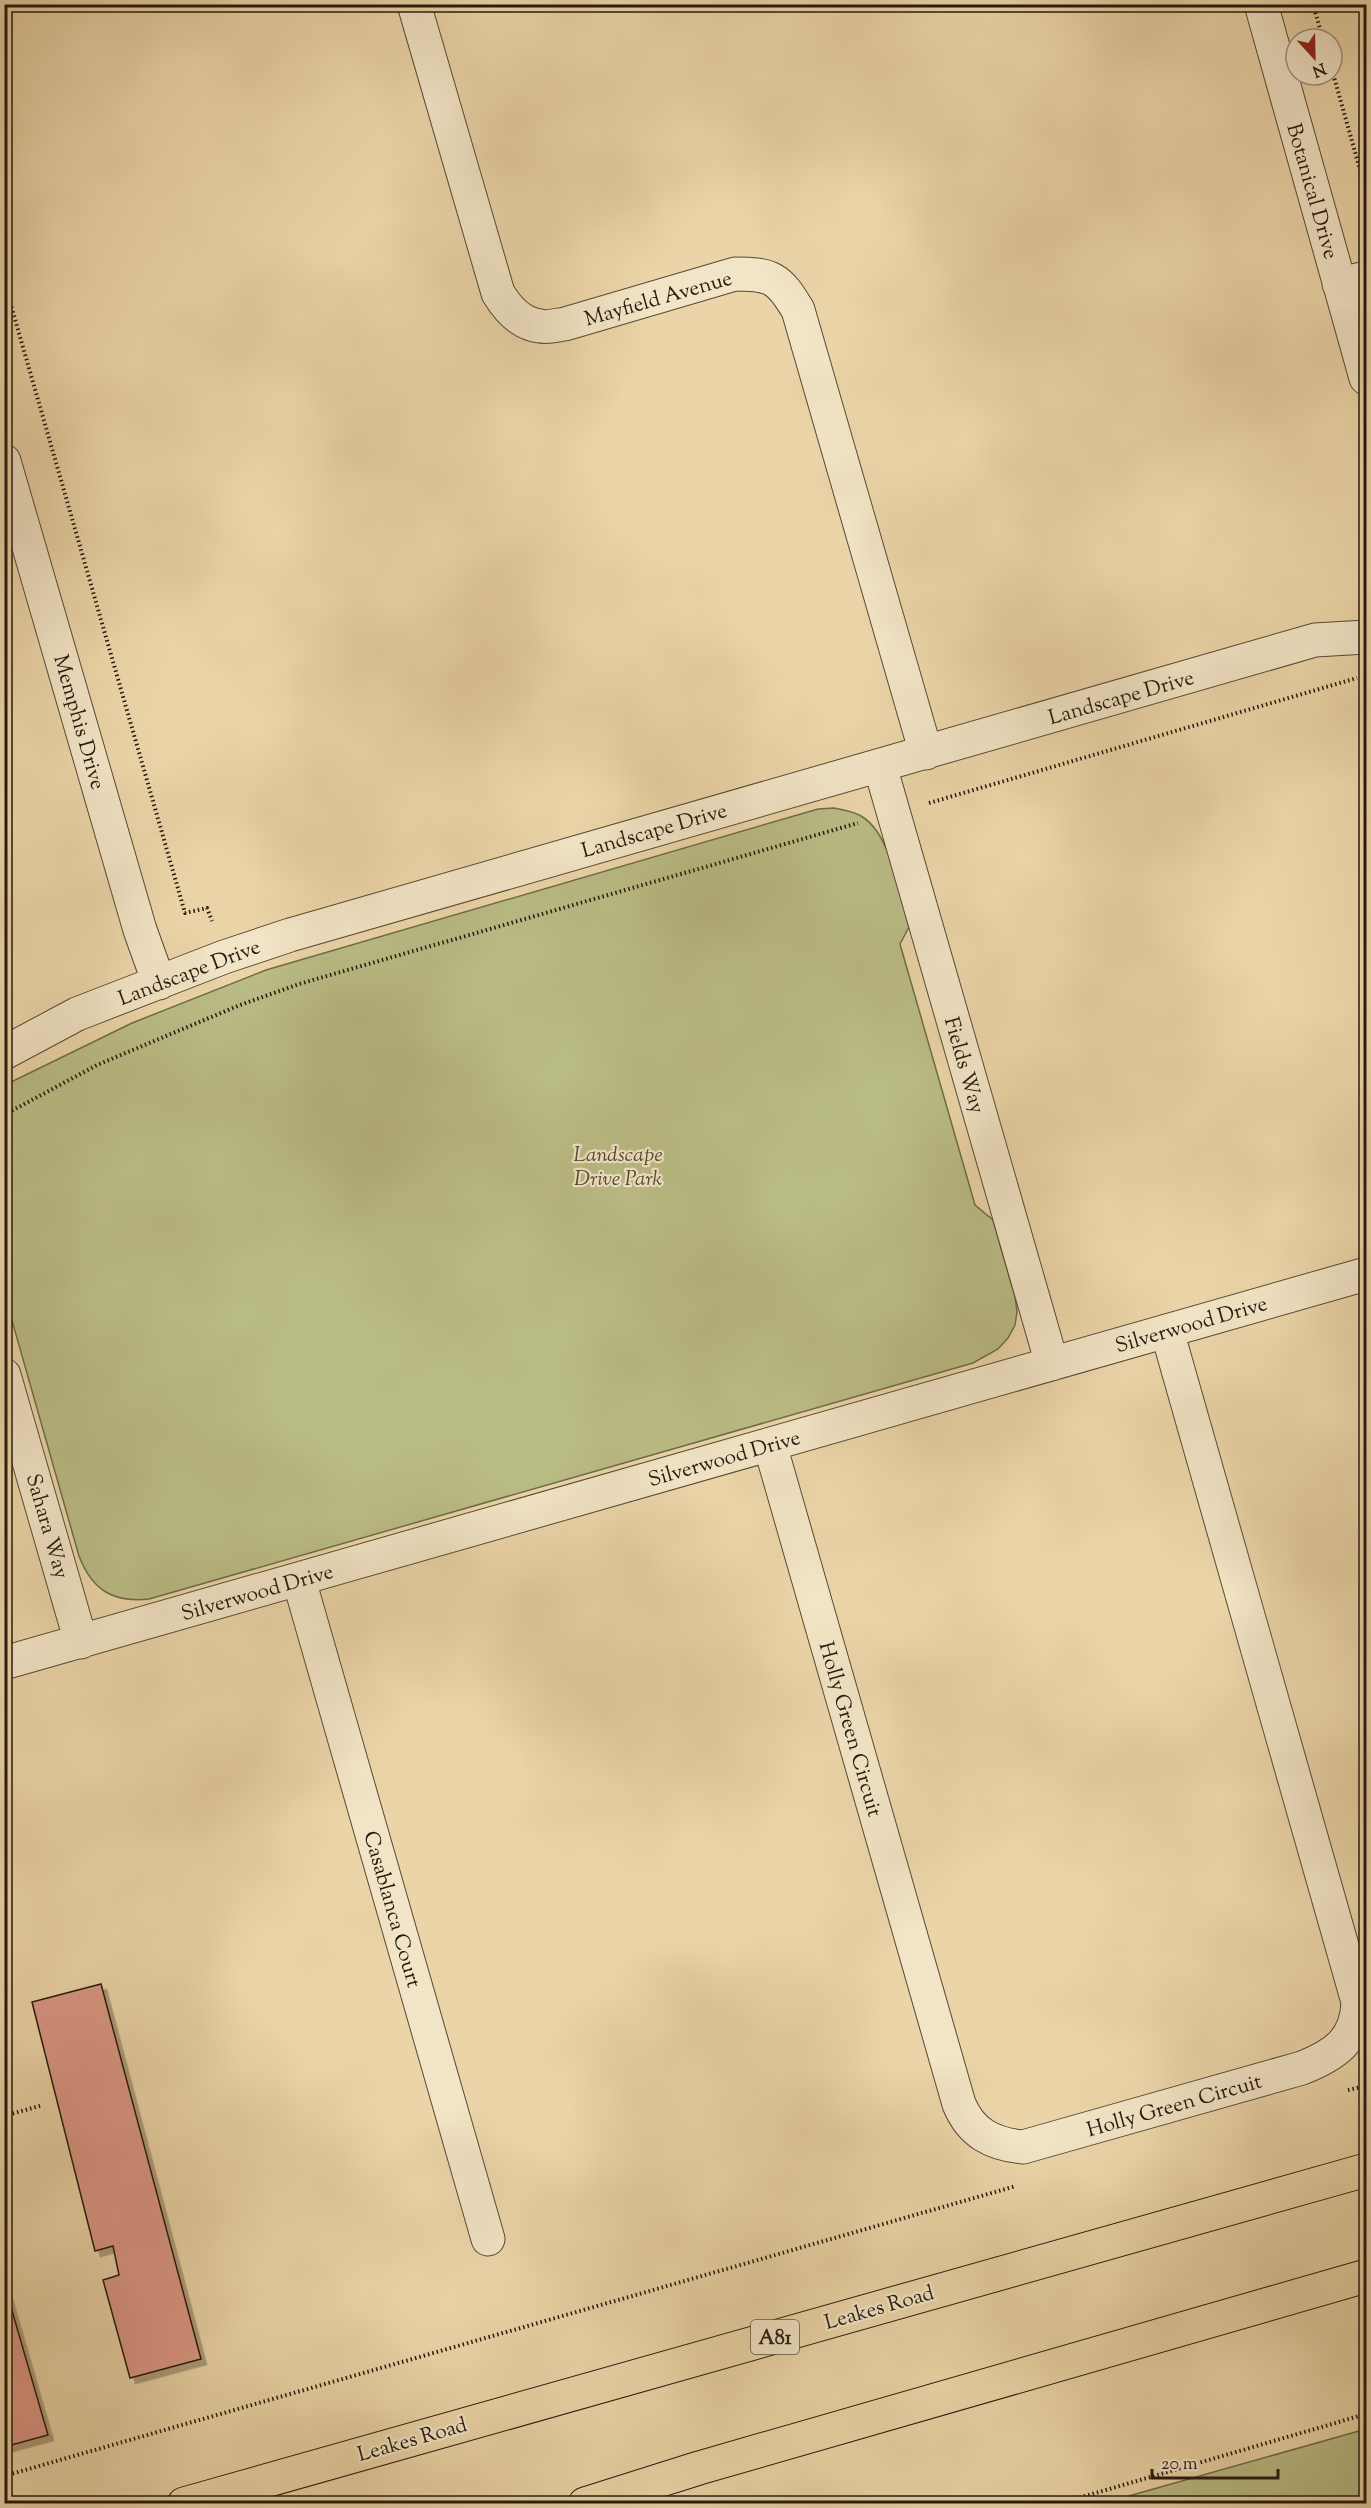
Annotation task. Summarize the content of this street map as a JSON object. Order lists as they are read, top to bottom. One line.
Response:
{"streets":{"highway":["Leakes Road","A81"],"street":["Botanical Drive","Mayfield Avenue","Landscape Drive","Memphis Drive","Fields Way","Silverwood Drive","Sahara Way","Holly Green Circuit","Casablanca Court"]},"crossings":[["Mayfield Avenue","Landscape Drive"],["Landscape Drive","Memphis Drive"],["Landscape Drive","Fields Way"],["Fields Way","Silverwood Drive"],["Silverwood Drive","Sahara Way"],["Silverwood Drive","Holly Green Circuit"],["Silverwood Drive","Casablanca Court"]],"parks":["Landscape Drive Park"],"scale_bar":"20 m","north":"bottom"}
